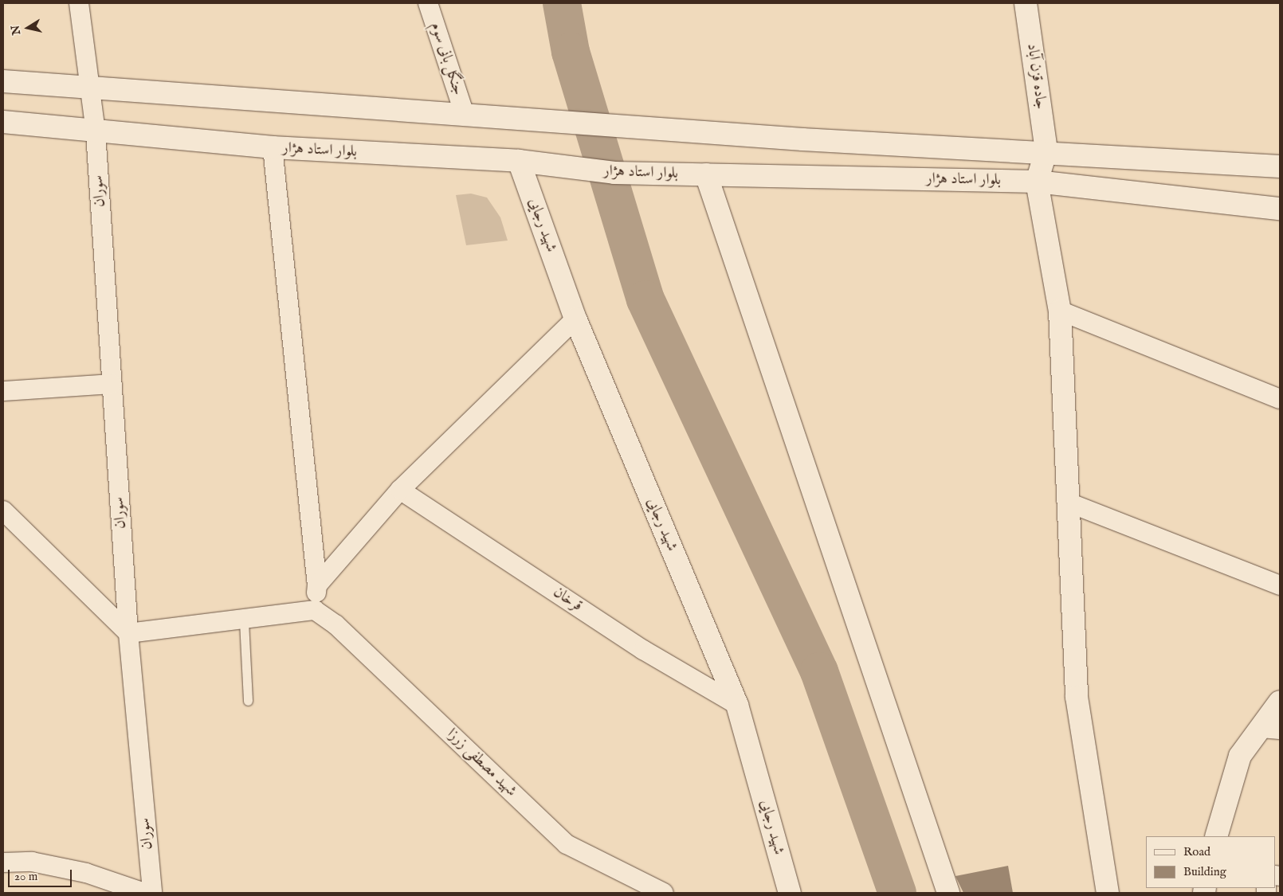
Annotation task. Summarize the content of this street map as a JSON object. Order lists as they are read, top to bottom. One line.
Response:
{"streets":{"street":["جنگل بانی سوم","جاده قزن آباد","بلوار استاد هژار","سوران","شهید رجایی","قرخان","شهید مصطفی زرزا"]},"crossings":[["بلوار استاد هژار","سوران"],["بلوار استاد هژار","شهید رجایی"],["شهید رجایی","قرخان"]],"legend":["Road","Building"],"scale_bar":"20 m","north":"left"}
